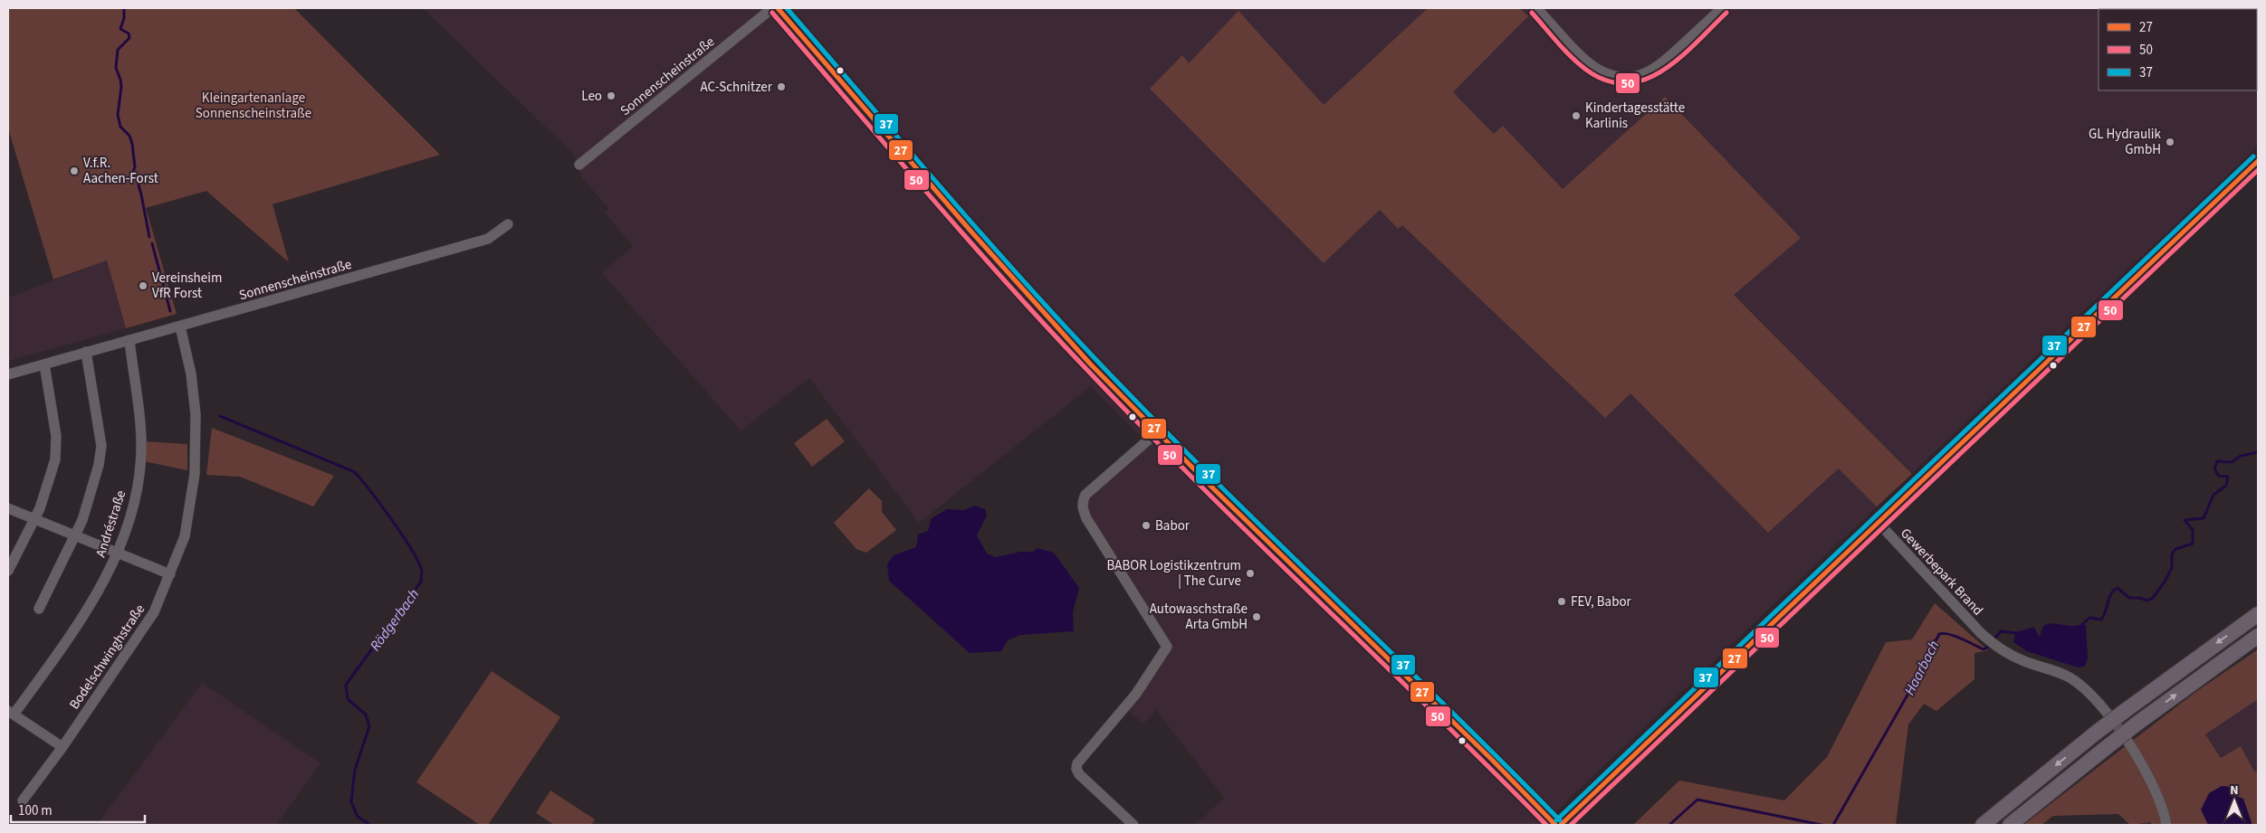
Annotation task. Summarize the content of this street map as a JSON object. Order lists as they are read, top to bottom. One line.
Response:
{"streets":{"street":["Sonnenscheinstraße","Andréstraße","Gewerbepark Brand","Bodelschwinghstraße"]},"crossings":[["Sonnenscheinstraße","Andréstraße"],["Sonnenscheinstraße","Bodelschwinghstraße"]],"water":["Rödgerbach","Haarbach"],"parks":["Kleingartenanlage Sonnenscheinstraße"],"places":["AC-Schnitzer","Leo","Kindertagesstätte Karlinis","GL Hydraulik GmbH","V.f.R. Aachen-Forst","Vereinsheim VfR Forst","Babor","BABOR Logistikzentrum | The Curve","FEV, Babor","Autowaschstraße Arta GmbH"],"lines":["transit line 27","transit line 37","transit line 50"],"legend":["27","50","37"],"scale_bar":"100 m","north":"top"}
